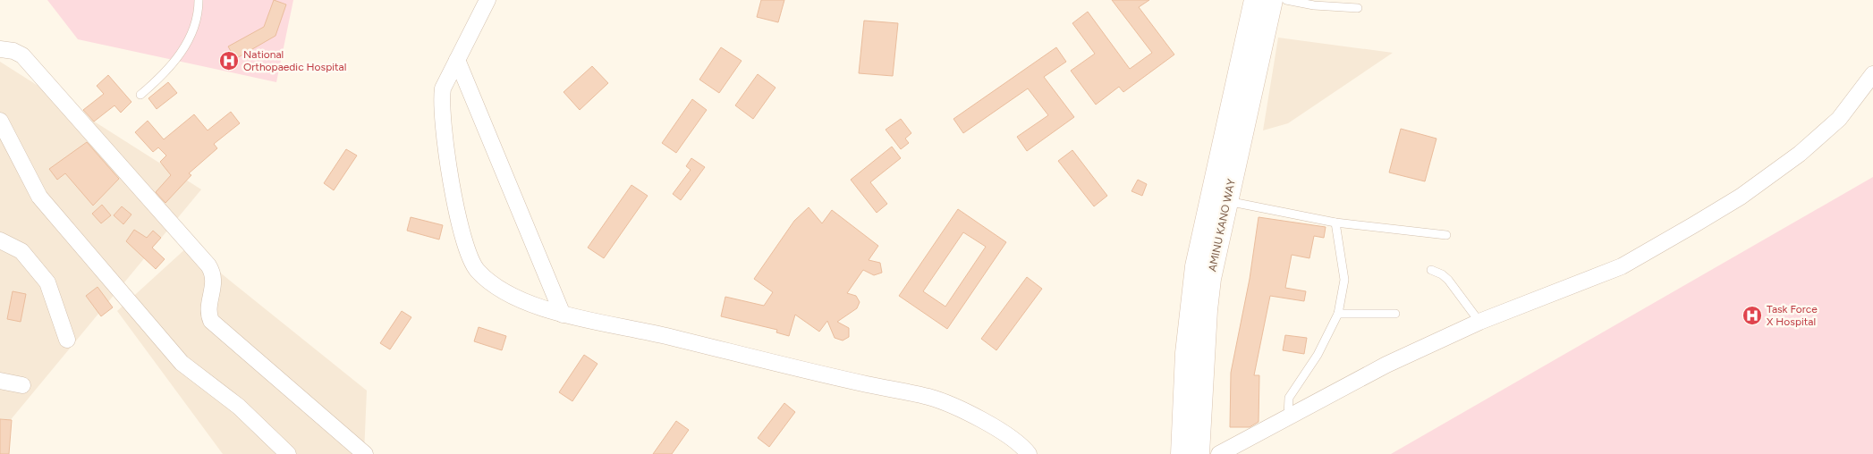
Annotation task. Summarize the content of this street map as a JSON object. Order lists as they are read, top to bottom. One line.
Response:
{"streets":{"main road":["AMINU KANO WAY"]},"places":{"hospital":["National Orthopaedic Hospital","Task Force X Hospital"]}}
